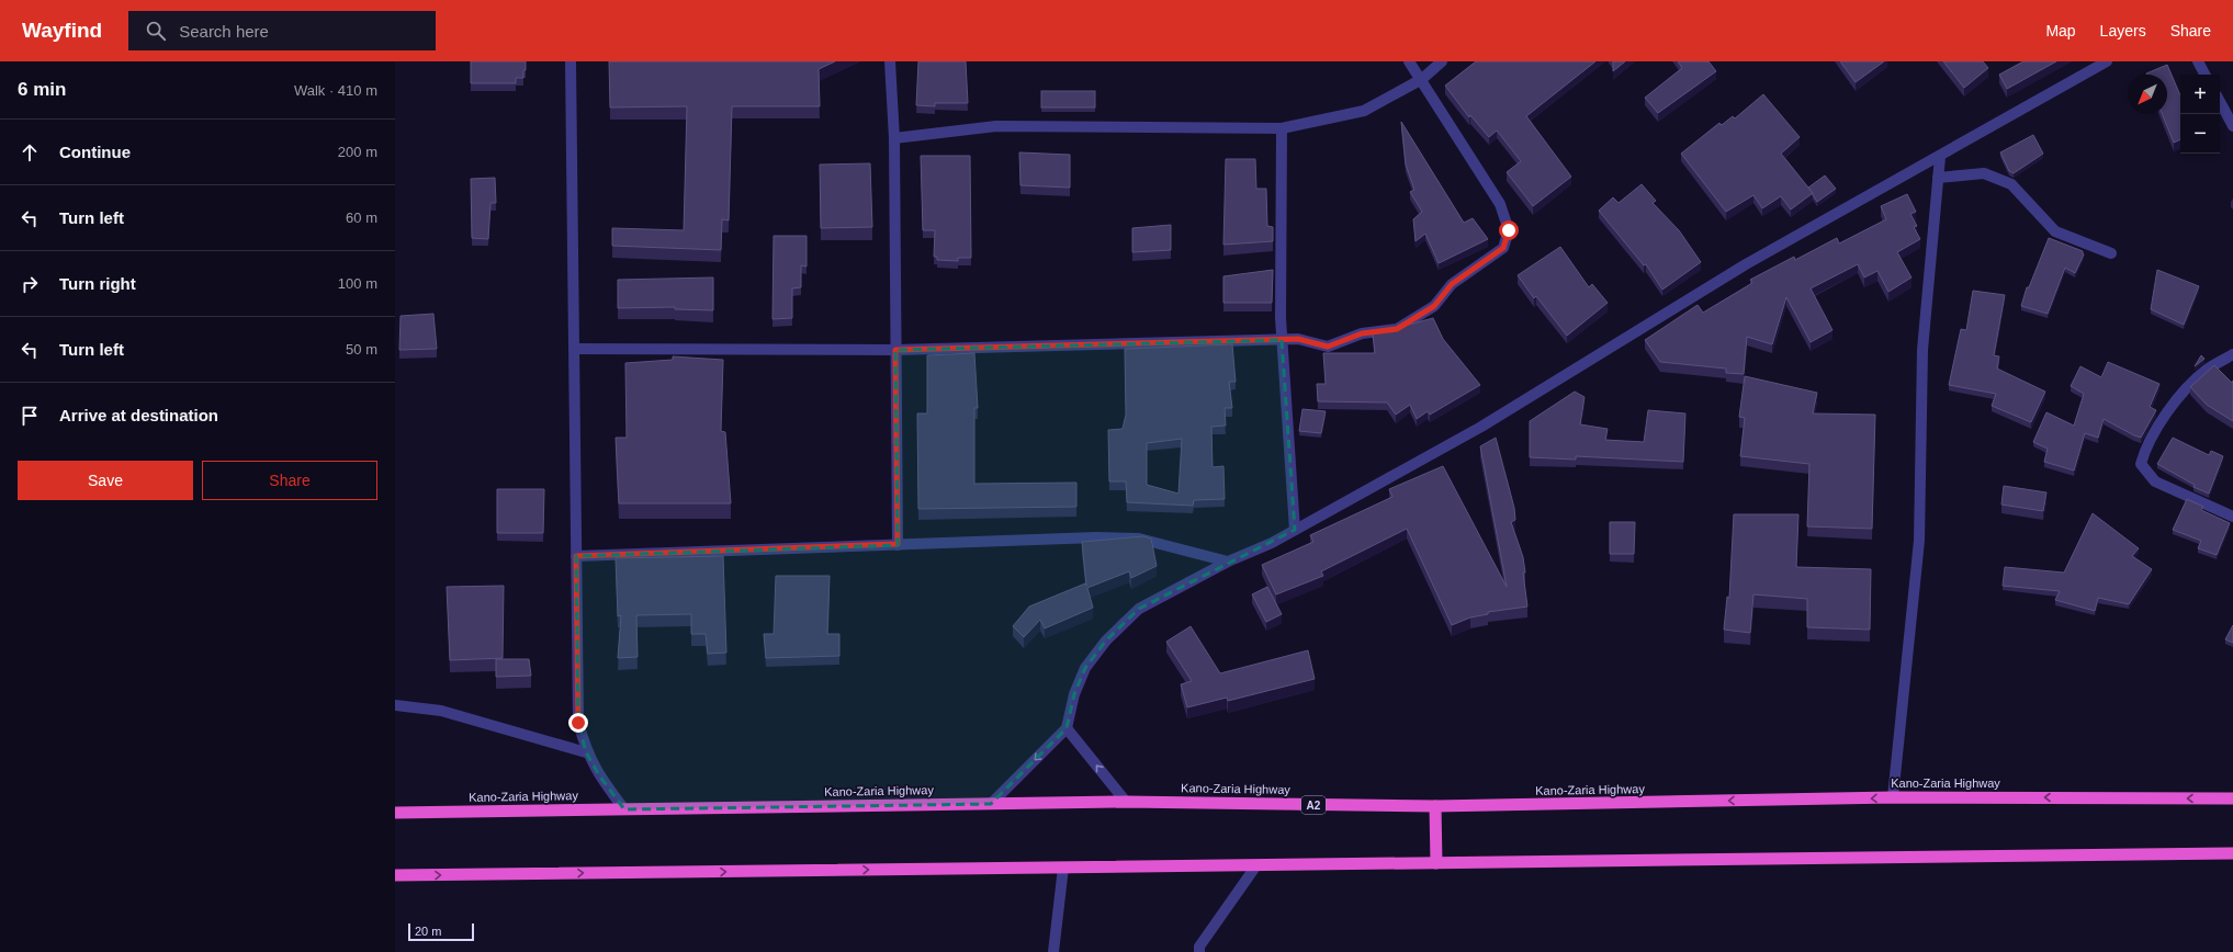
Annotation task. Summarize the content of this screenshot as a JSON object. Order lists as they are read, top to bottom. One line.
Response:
{"streets":{"highway":["Kano-Zaria Highway","A2"]},"scale_bar":"20 m","north":"bottom left","page":{"header":"Wayfind","search":"Search here","nav":["Map","Layers","Share"],"heading":["6 min","Walk · 410 m"],"map_buttons":["+","−"],"list":[["Continue","200 m"],["Turn left","60 m"],["Turn right","100 m"],["Turn left","50 m"],"Arrive at destination"],"buttons":["Save","Share"],"scale":"20 m"}}
